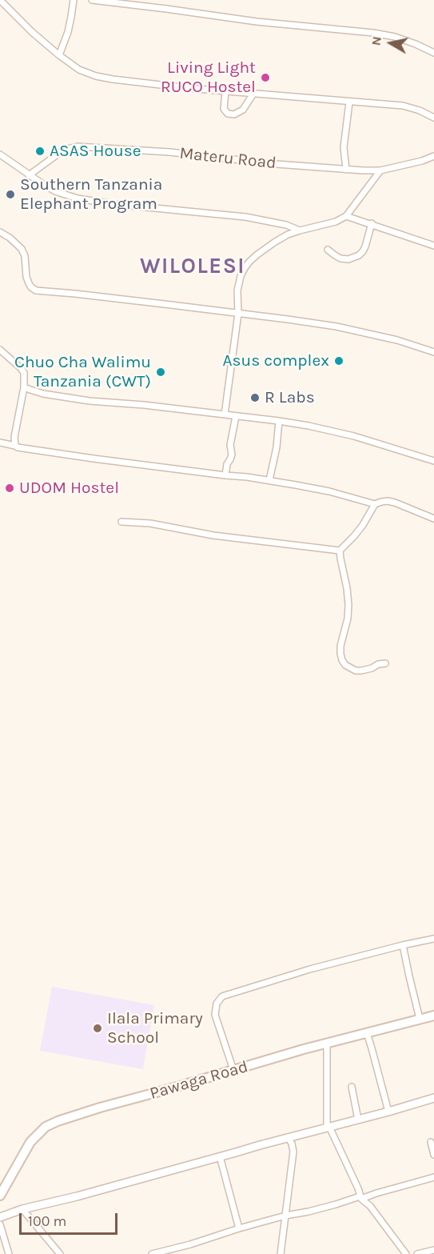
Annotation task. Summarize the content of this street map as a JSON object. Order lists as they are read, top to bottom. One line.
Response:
{"streets":{"main road":["Pawaga Road"],"street":["Materu Road"]},"districts":["WILOLESI"],"places":["Living Light RUCO Hostel","ASAS House","Southern Tanzania Elephant Program","Asus complex","Chuo Cha Walimu Tanzania (CWT)","R Labs","UDOM Hostel","Ilala Primary School"],"scale_bar":"100 m","north":"left"}
